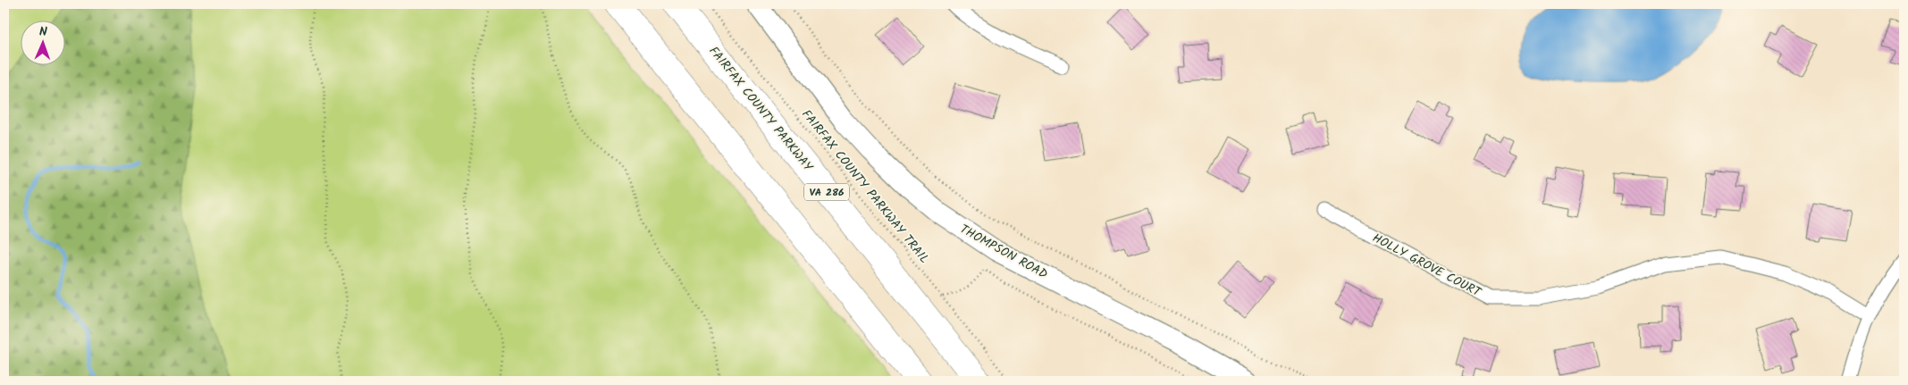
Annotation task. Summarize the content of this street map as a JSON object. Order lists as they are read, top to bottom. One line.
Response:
{"streets":{"highway":["FAIRFAX COUNTY PARKWAY","VA 286"],"street":["THOMPSON ROAD","HOLLY GROVE COURT"],"path":["FAIRFAX COUNTY PARKWAY TRAIL"]},"north":"top"}
